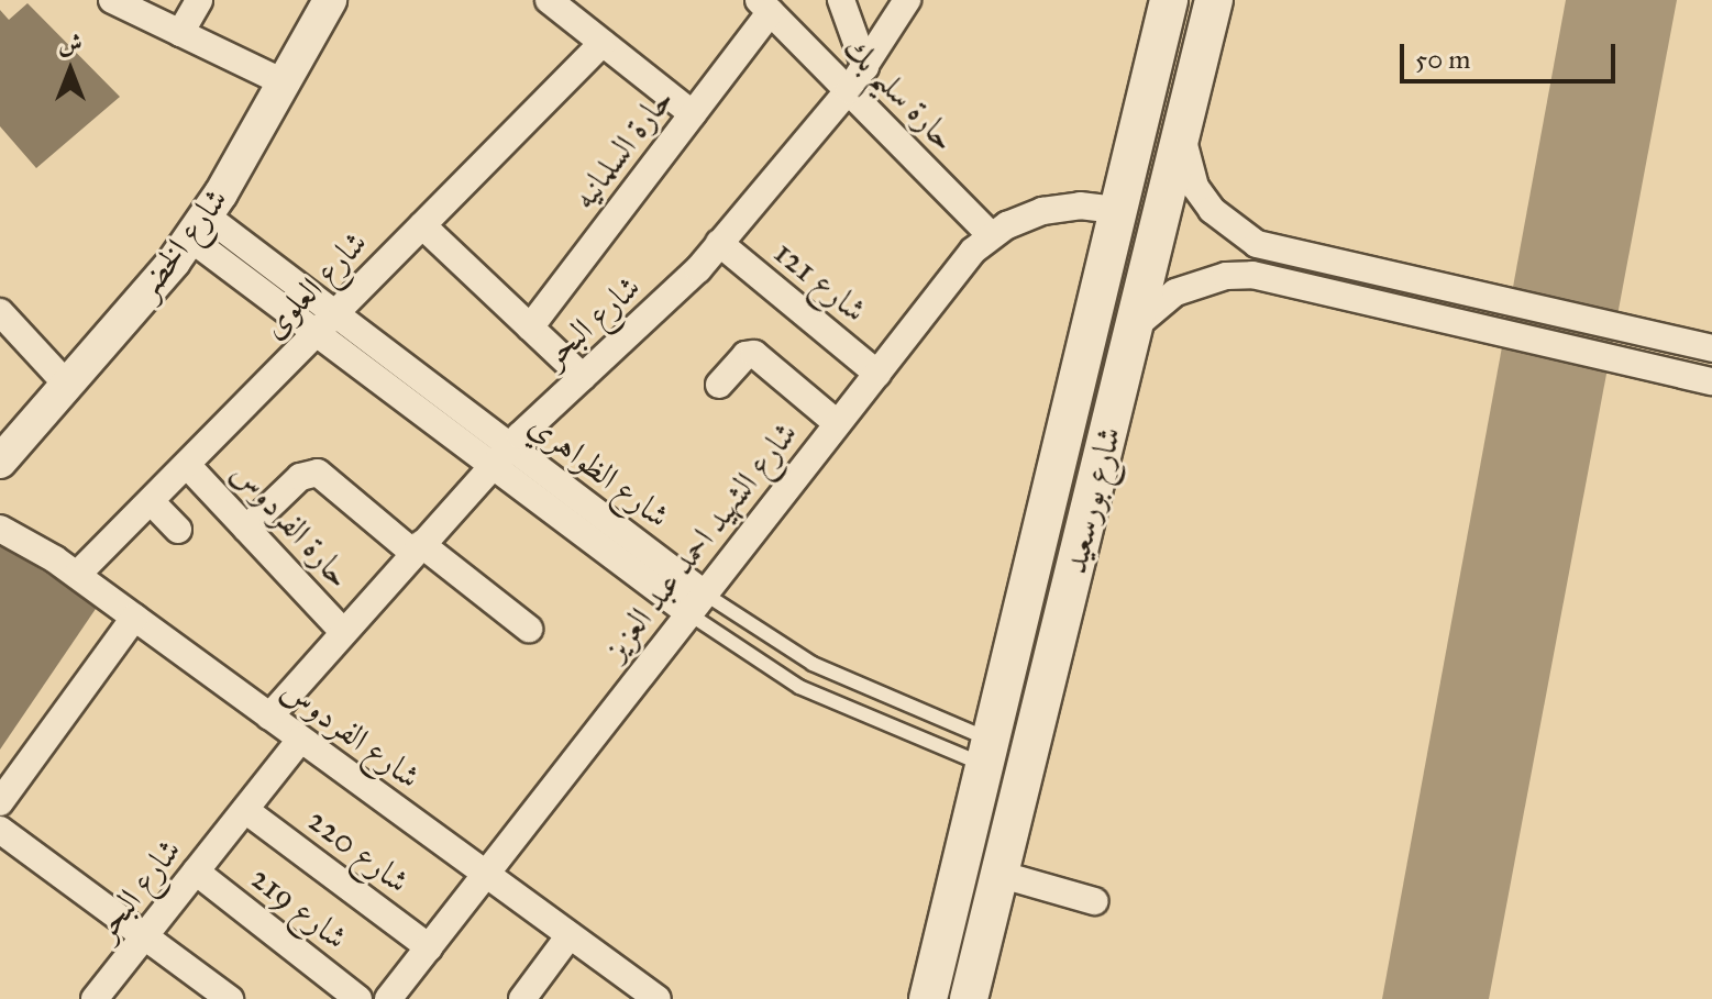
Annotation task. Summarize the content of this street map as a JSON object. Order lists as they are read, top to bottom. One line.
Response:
{"streets":{"main road":["شارع بورسعيد"],"street":["حارة سليم بك","حارة السلمانيه","شارع الخضر","شارع 121","شارع العلوى","شارع البحر","شارع الظواهري","حارة الفردوس","شارع الشهيد احمد عبد العزيز","شارع الفردوس","شارع 220","شارع 219"]},"crossings":[["حارة سليم بك","حارة السلمانيه"],["حارة سليم بك","شارع البحر"],["حارة سليم بك","شارع الشهيد احمد عبد العزيز"],["شارع الخضر","شارع الظواهري"],["شارع 121","شارع البحر"],["شارع 121","شارع الشهيد احمد عبد العزيز"],["شارع العلوى","شارع الظواهري"],["شارع العلوى","حارة الفردوس"],["شارع العلوى","شارع الفردوس"],["شارع البحر","شارع الظواهري"],["شارع البحر","حارة الفردوس"],["شارع البحر","شارع الفردوس"],["شارع البحر","شارع 220"],["شارع البحر","شارع 219"],["شارع الظواهري","شارع بورسعيد"],["شارع الظواهري","شارع الشهيد احمد عبد العزيز"],["شارع بورسعيد","شارع الشهيد احمد عبد العزيز"],["شارع الشهيد احمد عبد العزيز","شارع الفردوس"],["شارع الشهيد احمد عبد العزيز","شارع 220"]],"scale_bar":"50 m","north":"top"}
